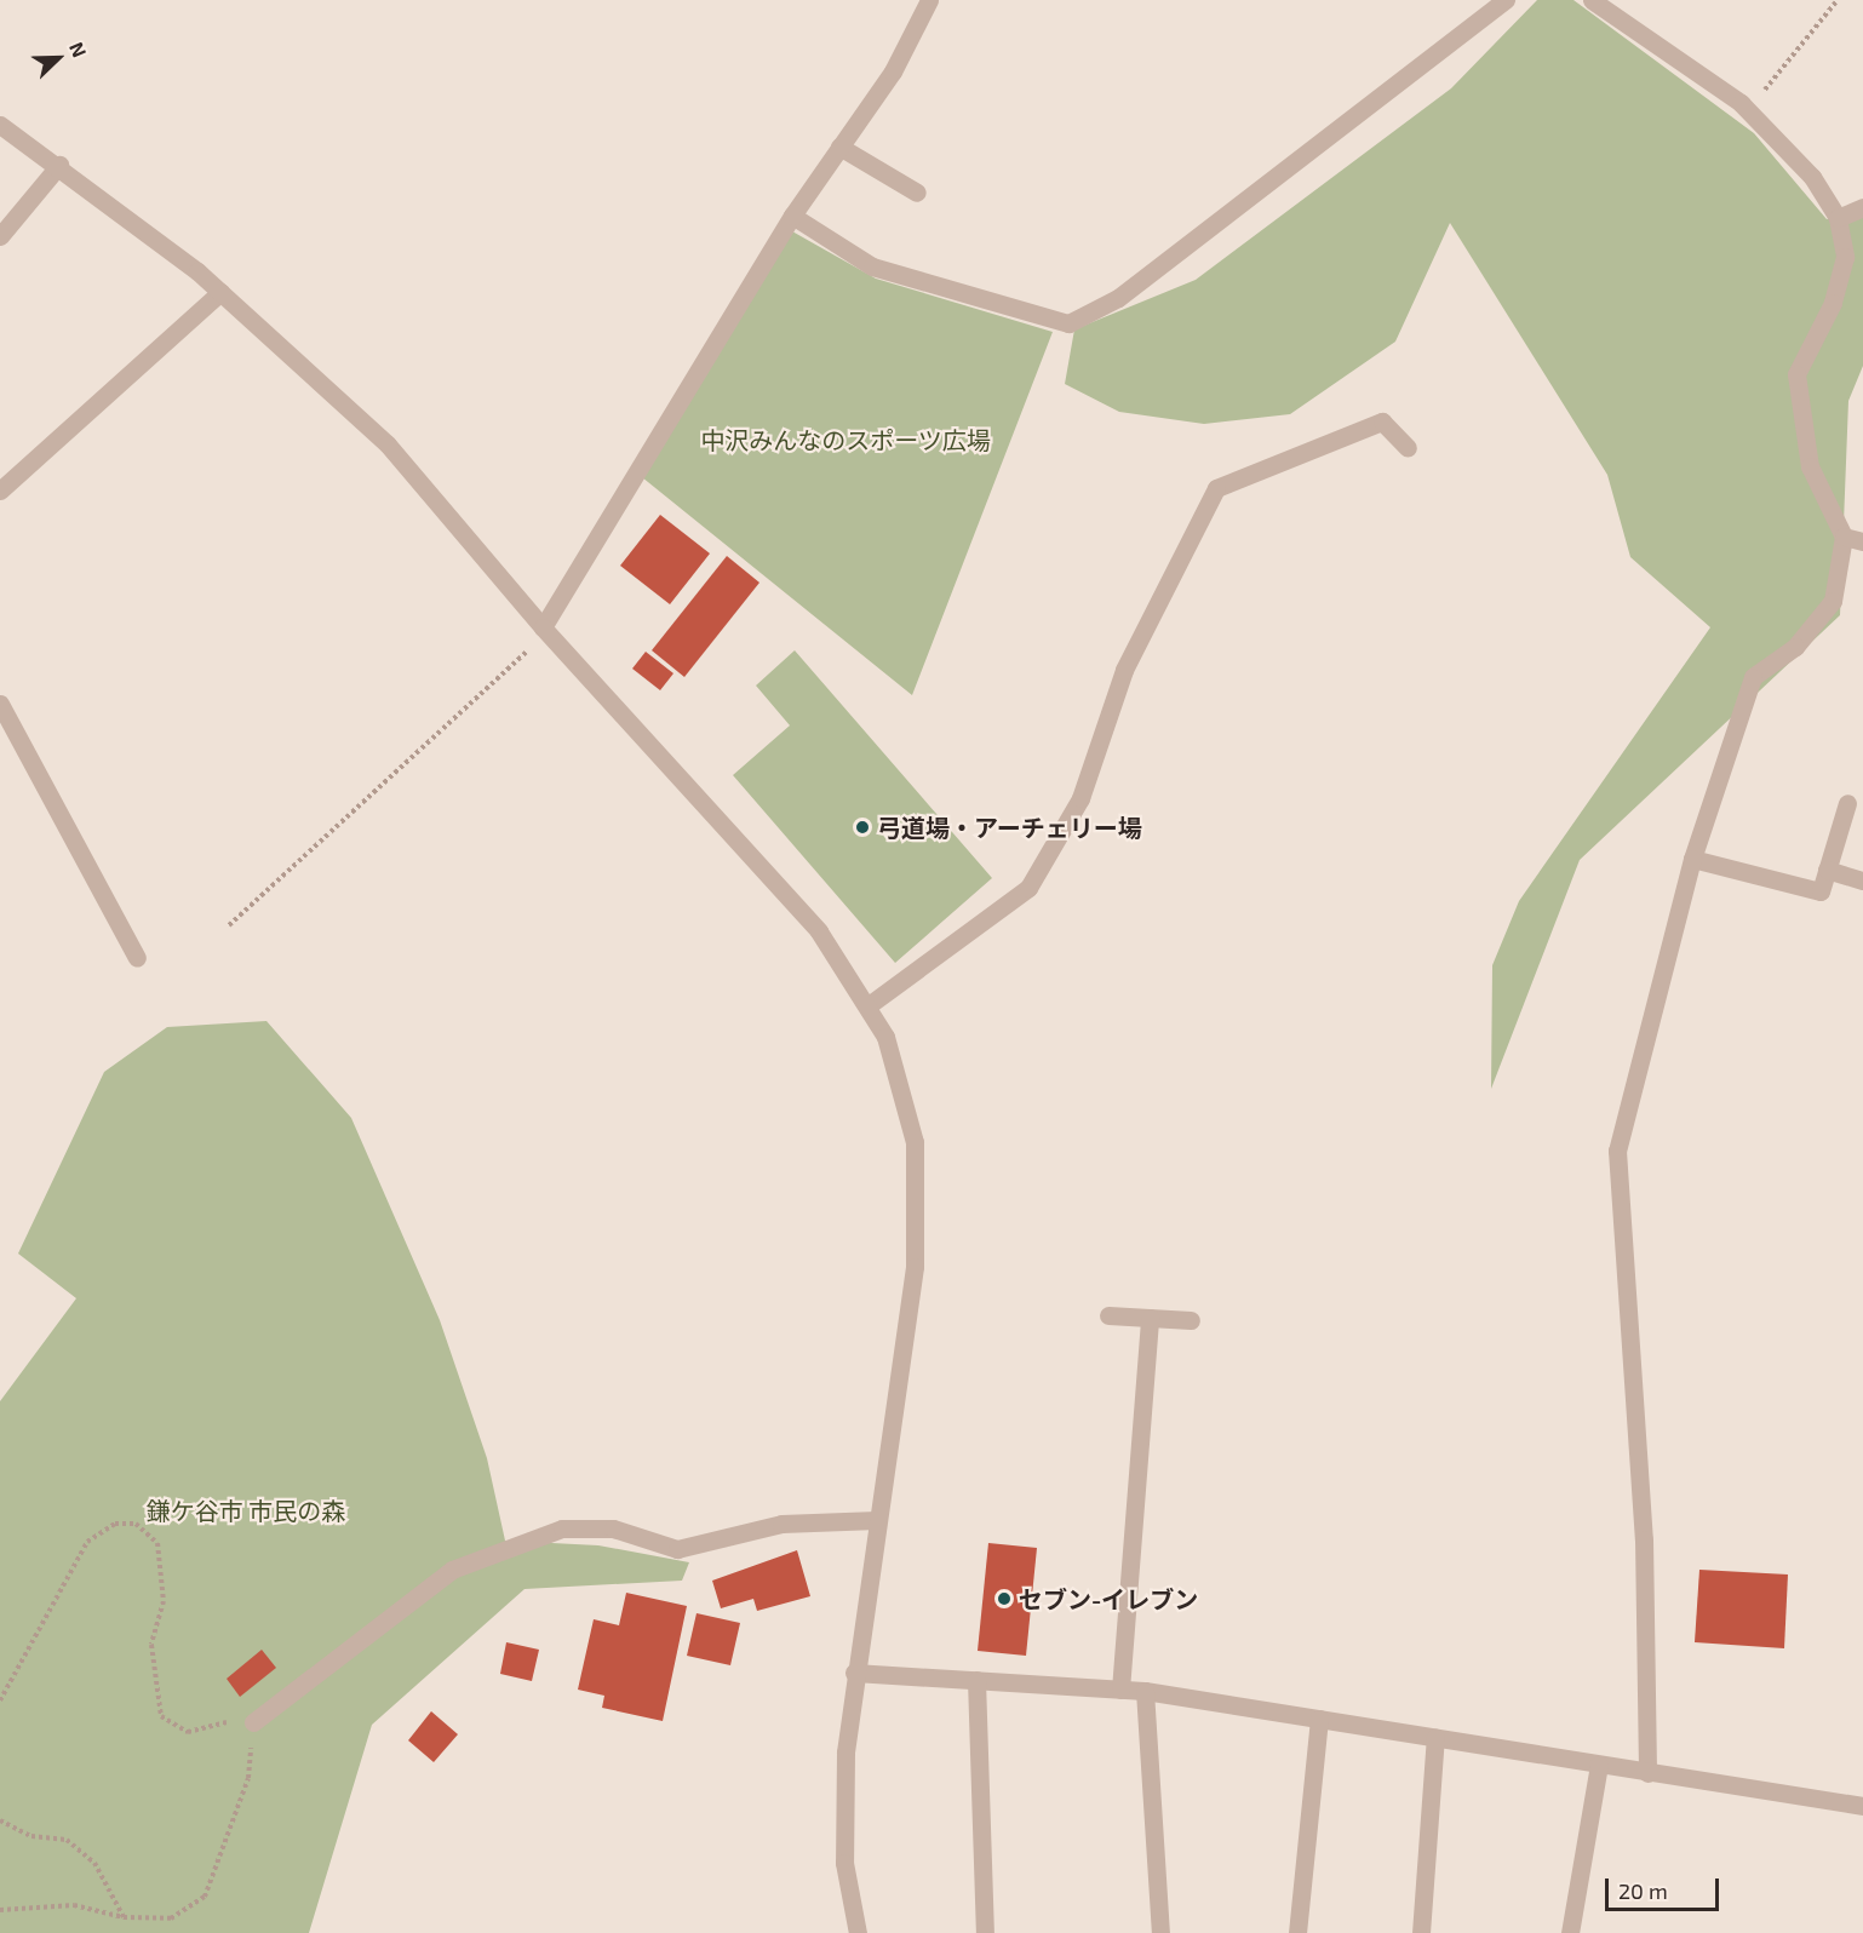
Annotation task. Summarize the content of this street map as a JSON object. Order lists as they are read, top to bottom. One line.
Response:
{"parks":["中沢みんなのスポーツ広場","鎌ケ谷市 市民の森"],"places":["弓道場・アーチェリー場","セブン-イレブン"],"scale_bar":"20 m","north":"top right"}
